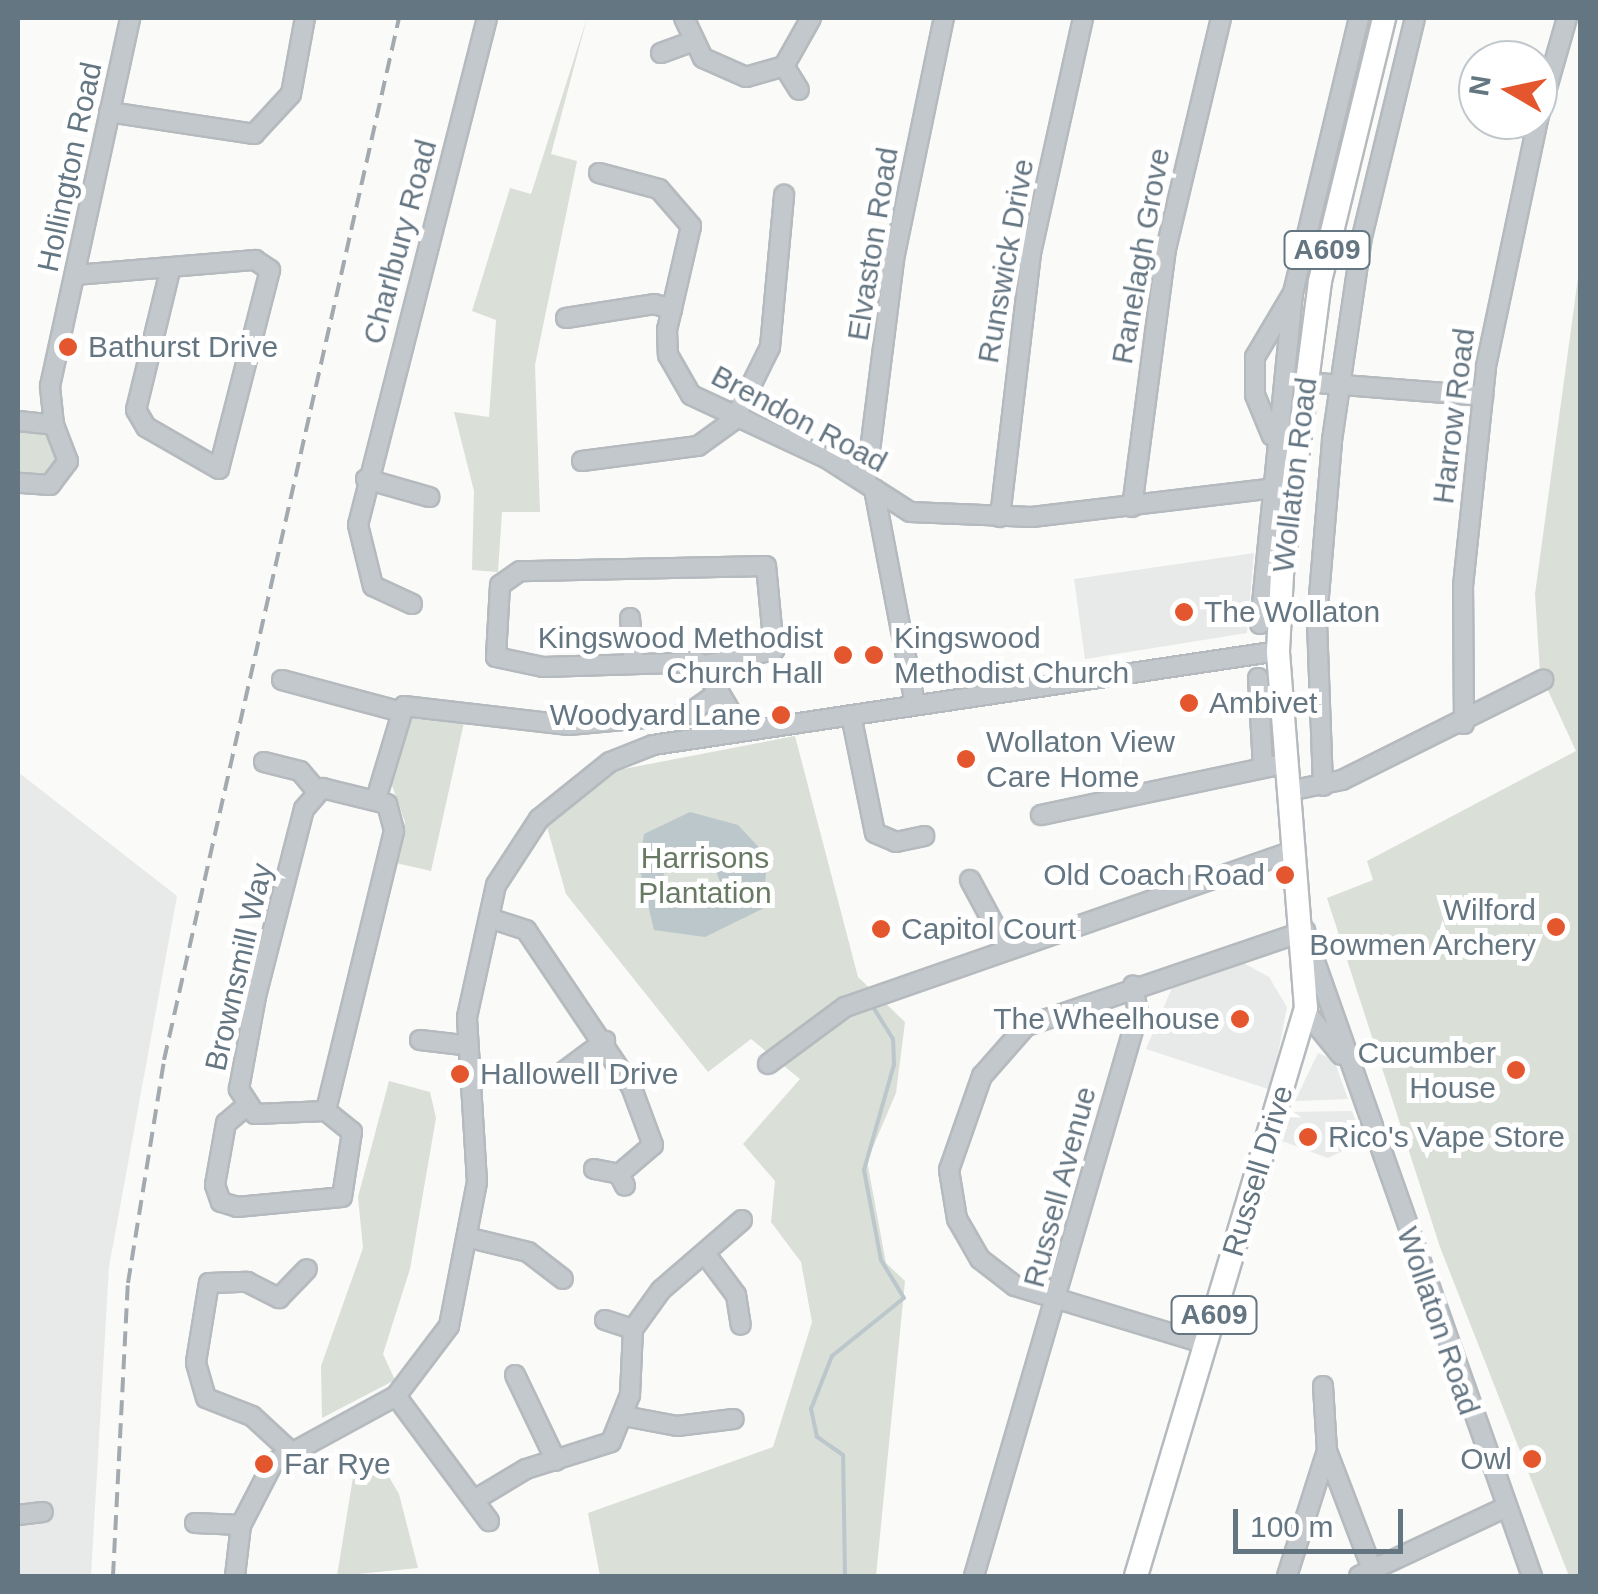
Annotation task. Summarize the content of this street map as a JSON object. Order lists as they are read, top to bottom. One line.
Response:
{"streets":{"main road":["A609","Wollaton Road","Russell Drive"],"street":["Hollington Road","Charlbury Road","Elvaston Road","Ranelagh Grove","Runswick Drive","Harrow Road","Brendon Road","Brownsmill Way","Russell Avenue"]},"crossings":[["Elvaston Road","Brendon Road"],["Ranelagh Grove","Brendon Road"],["Runswick Drive","Brendon Road"],["Brendon Road","Wollaton Road"],["Wollaton Road","Russell Drive"]],"parks":["Harrisons Plantation"],"places":["Bathurst Drive","The Wollaton","Kingswood Methodist Church Hall","Kingswood Methodist Church","Ambivet","Woodyard Lane","Wollaton View Care Home","Old Coach Road","Wilford Bowmen Archery","Capitol Court","The Wheelhouse","Cucumber House","Hallowell Drive","Rico's Vape Store","Owl","Far Rye"],"scale_bar":"100 m","north":"left"}
